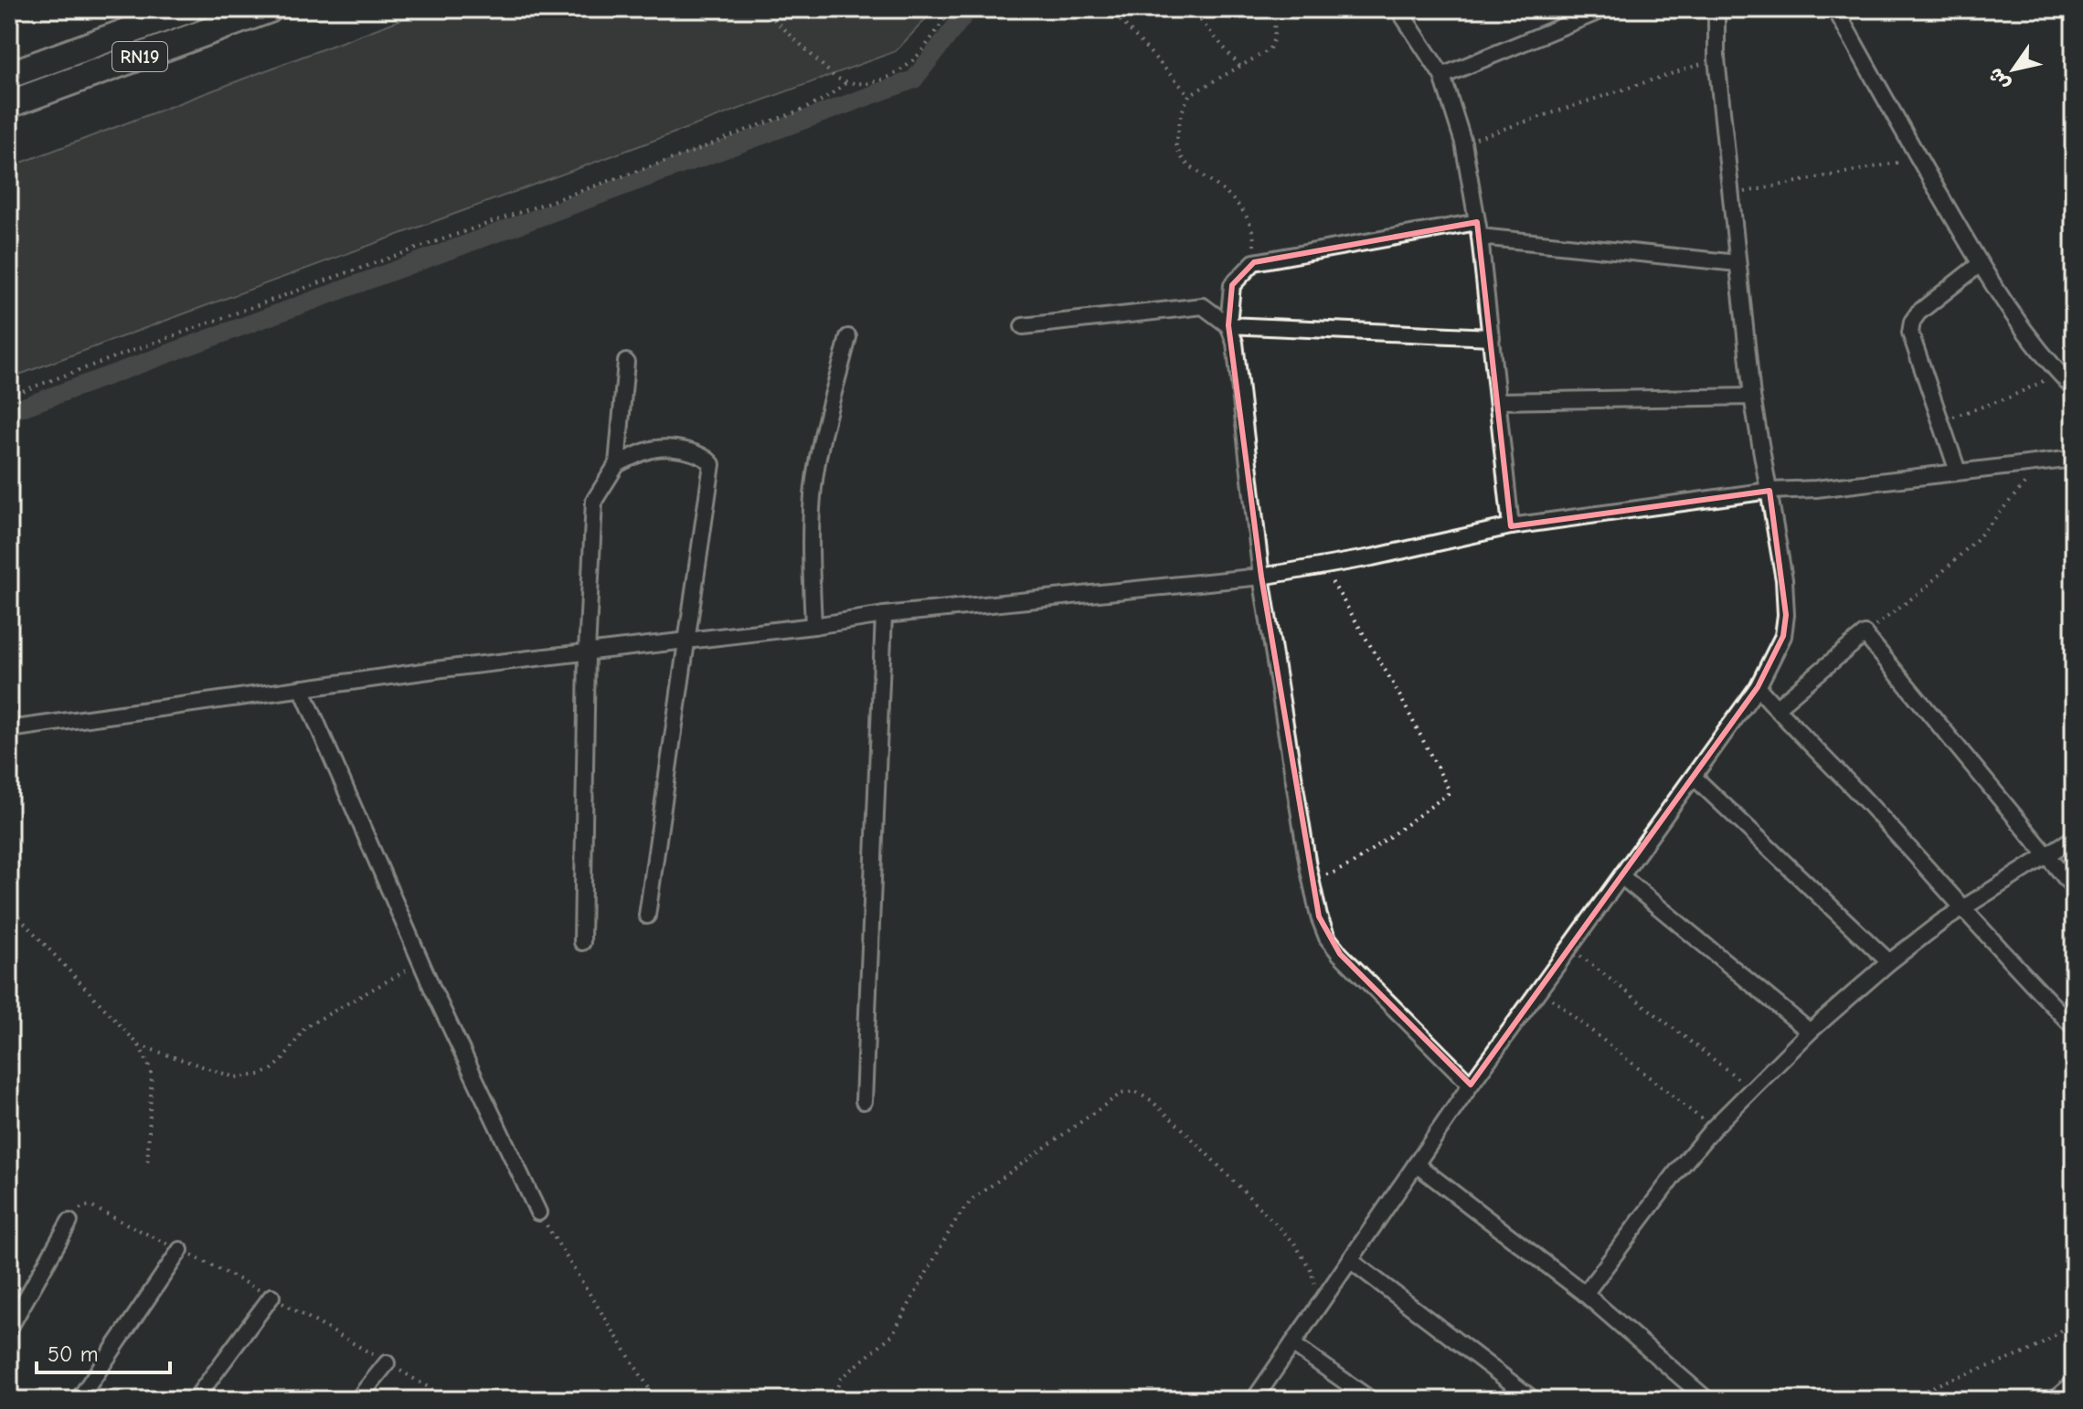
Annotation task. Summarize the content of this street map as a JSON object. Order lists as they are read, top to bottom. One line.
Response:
{"streets":{"highway":["RN19"]},"scale_bar":"50 m","north":"bottom left"}
